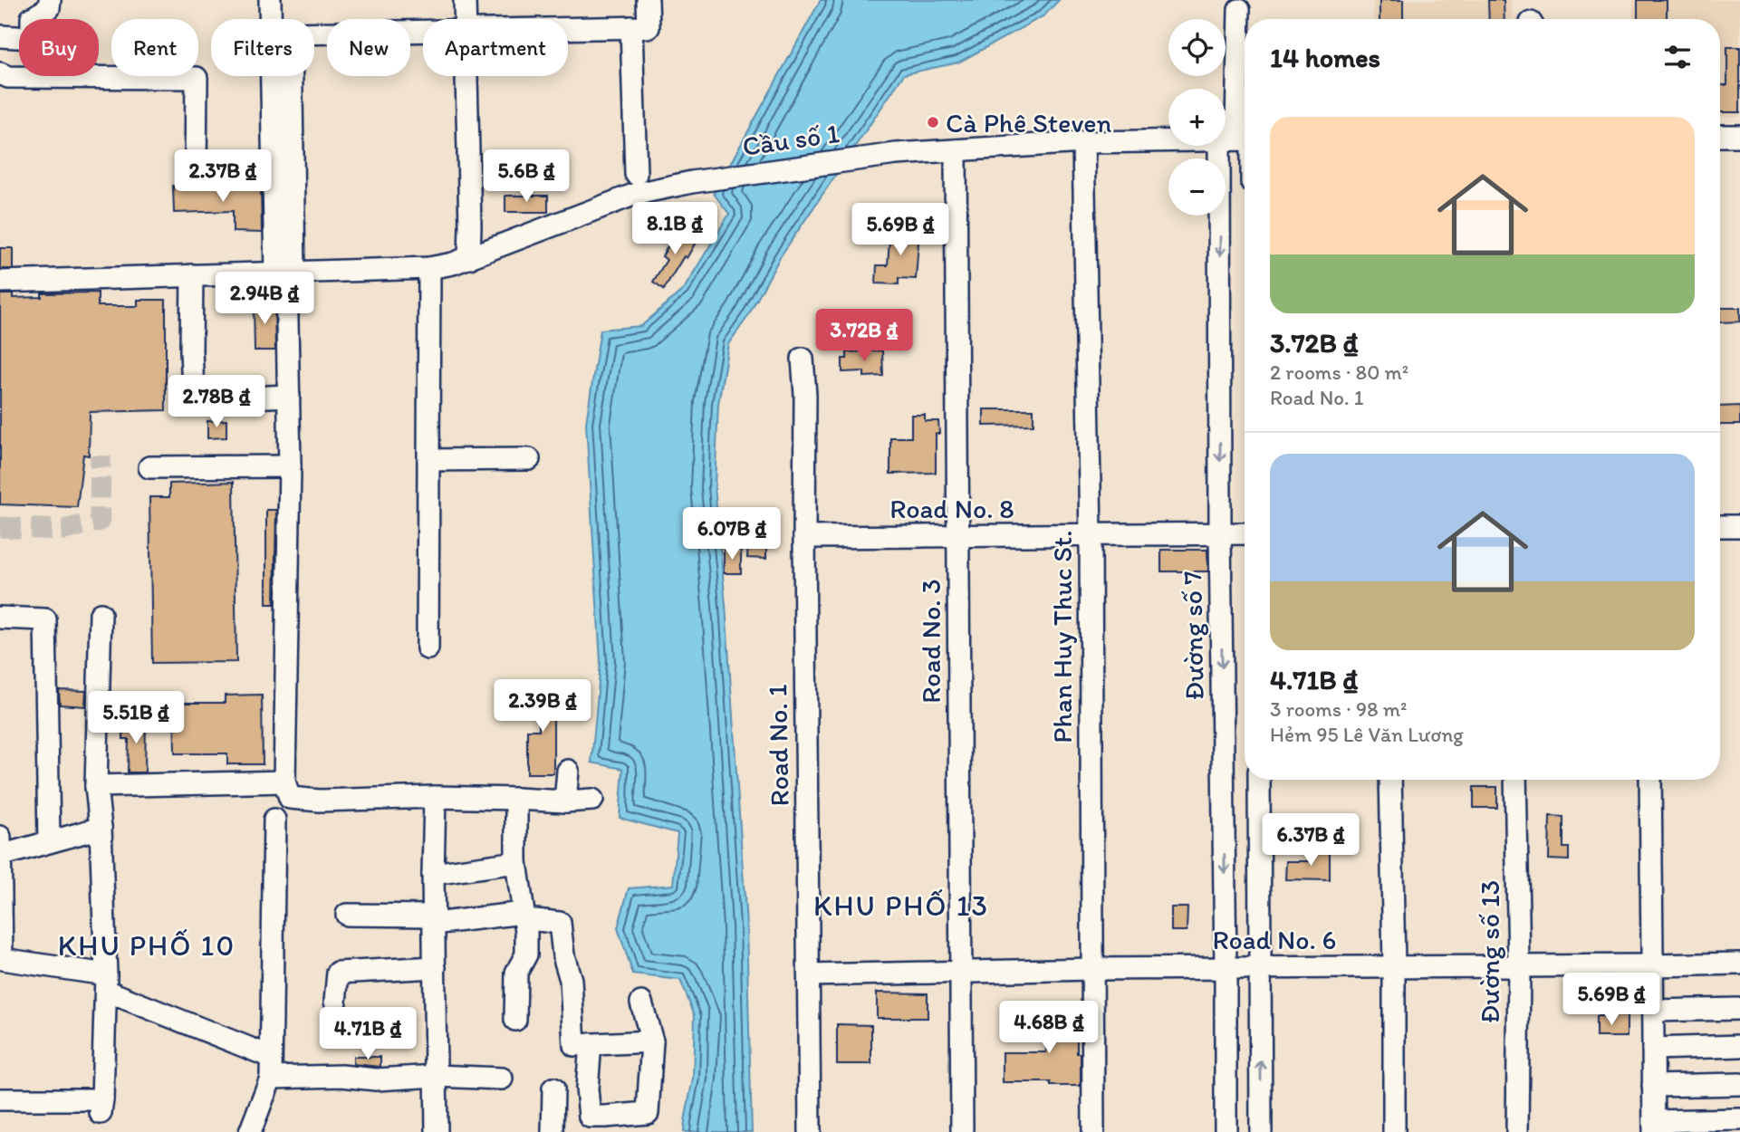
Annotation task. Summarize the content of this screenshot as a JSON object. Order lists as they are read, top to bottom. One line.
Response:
{"streets":{"street":["Cầu số 1","Road No. 8","Đường số 7","Phan Huy Thuc St.","Road No. 3","Road No. 1","Road No. 6","Đường số 13"]},"crossings":[["Cầu số 1","Phan Huy Thuc St."],["Cầu số 1","Road No. 3"],["Road No. 8","Đường số 7"],["Road No. 8","Phan Huy Thuc St."],["Road No. 8","Road No. 3"],["Road No. 8","Road No. 1"],["Đường số 7","Road No. 6"],["Phan Huy Thuc St.","Road No. 6"],["Road No. 3","Road No. 6"],["Road No. 1","Road No. 6"],["Road No. 6","Đường số 13"]],"districts":["KHU PHỐ 13","KHU PHỐ 10"],"places":["Cà Phê Steven"],"page":{"map_buttons":["+","−"],"chip":["Buy","Rent","Filters","New","Apartment"],"heading":"14 homes","list":[{"name":"3.72B ₫","note":"2 rooms · 80 m² · Road No. 1"},{"name":"4.71B ₫","note":"3 rooms · 98 m² · Hẻm 95 Lê Văn Lương"}],"price":["2.37B ₫","5.6B ₫","8.1B ₫","5.69B ₫","2.94B ₫","3.72B ₫","2.78B ₫","6.07B ₫","2.39B ₫","5.51B ₫","6.37B ₫","5.69B ₫","4.68B ₫","4.71B ₫"]}}
